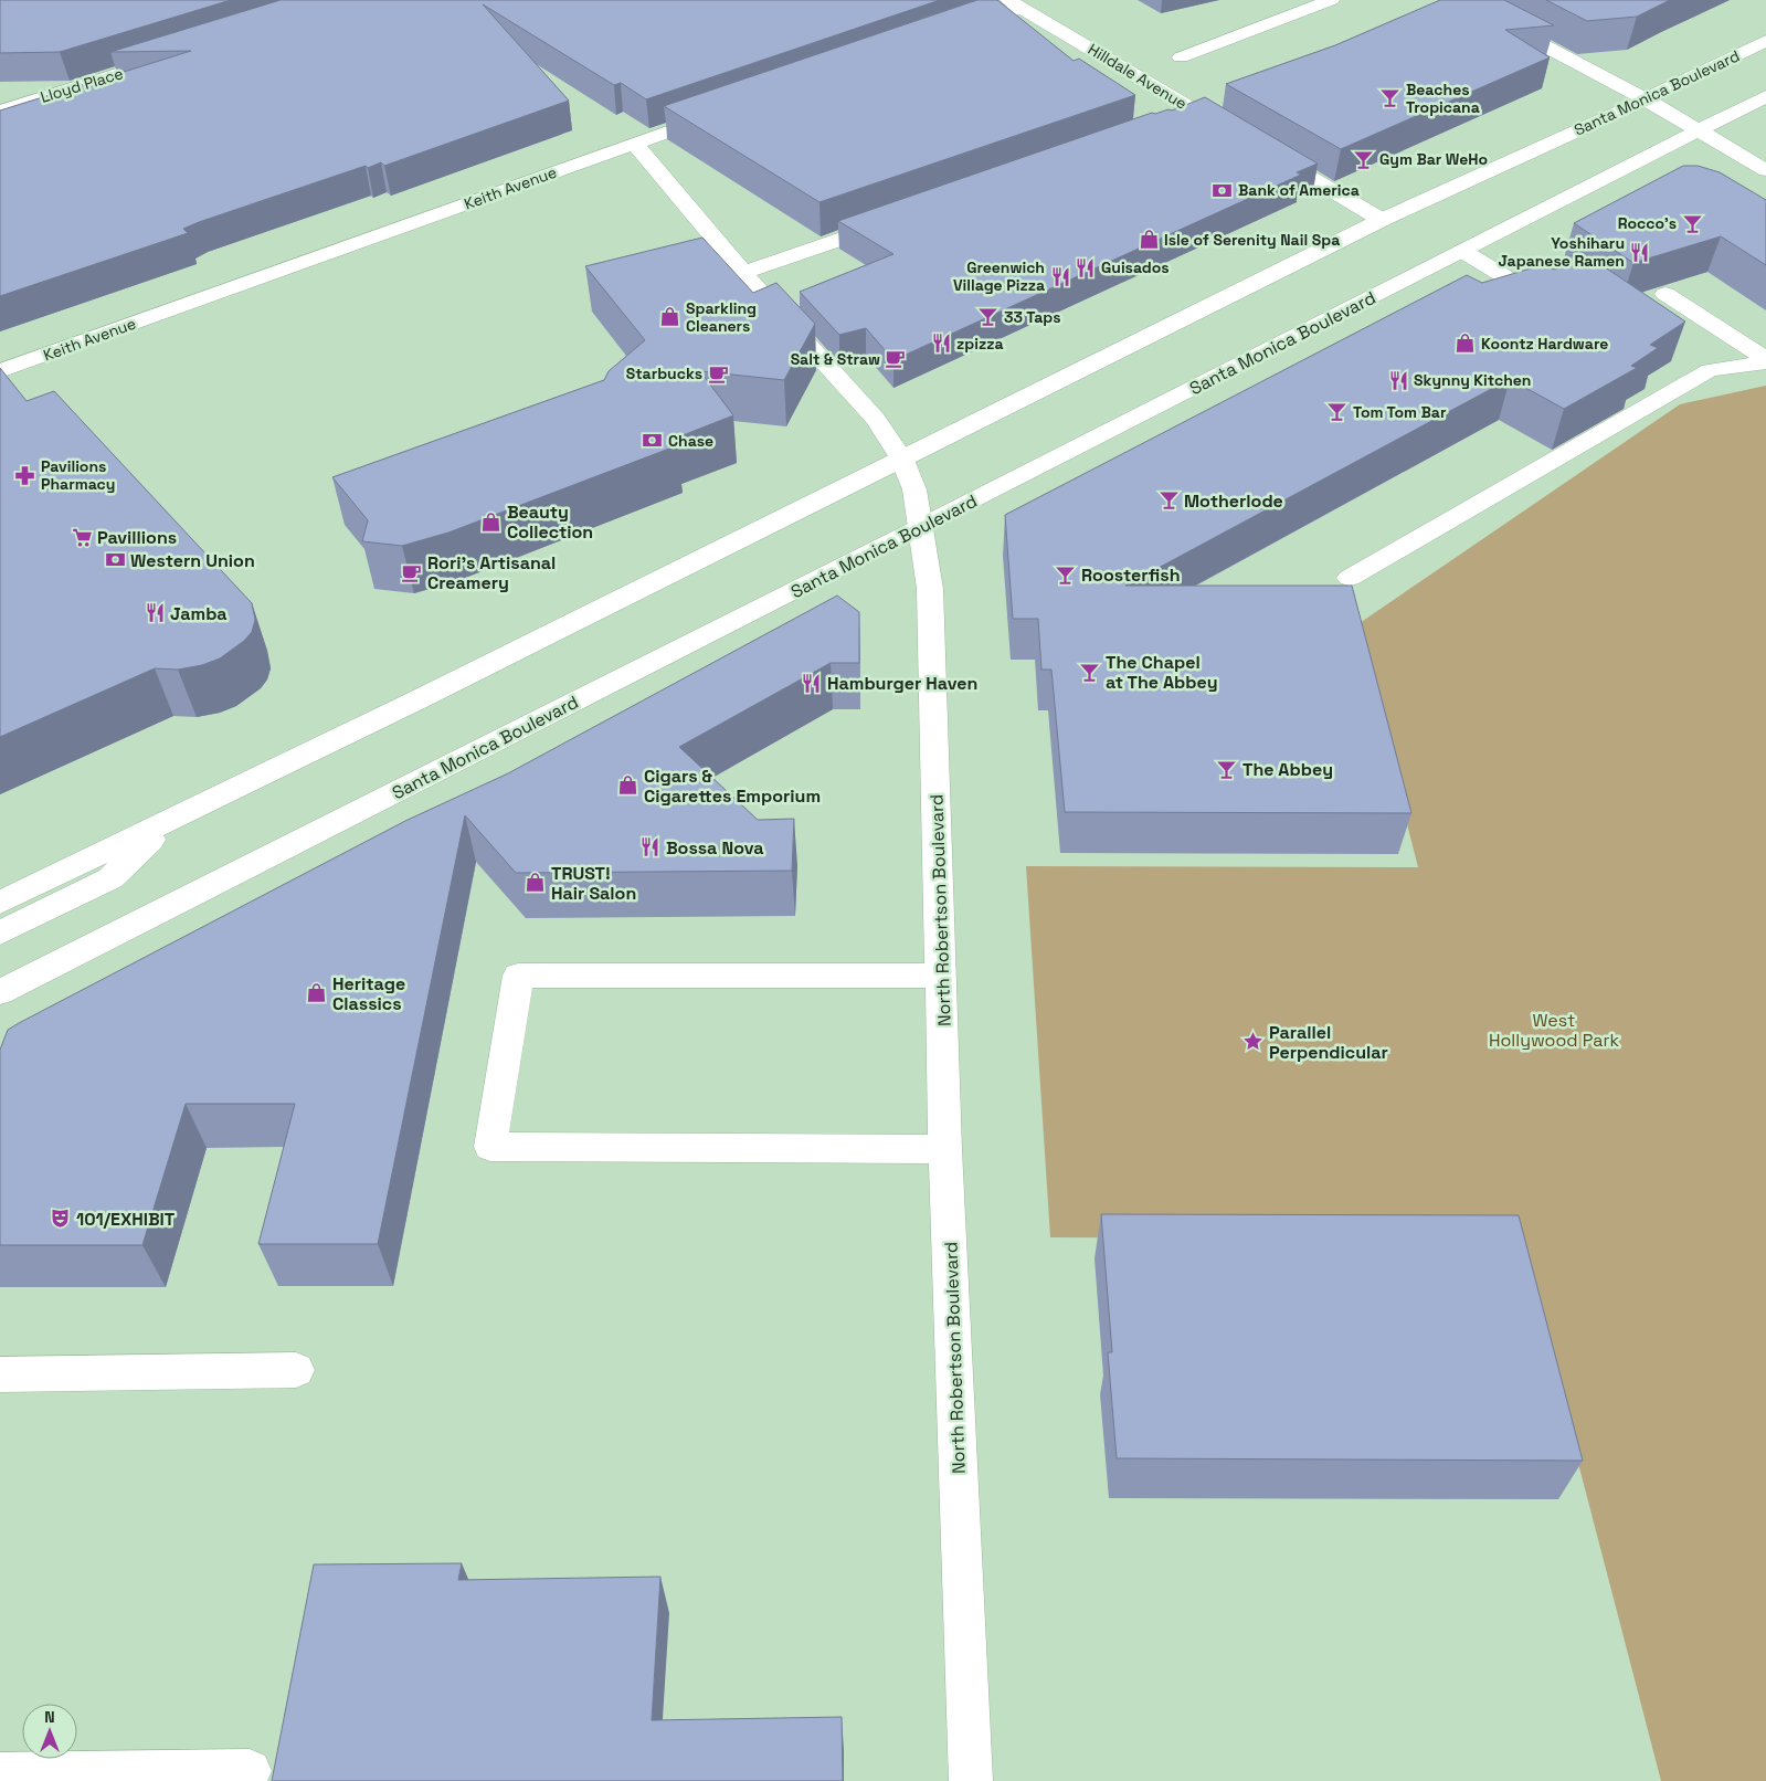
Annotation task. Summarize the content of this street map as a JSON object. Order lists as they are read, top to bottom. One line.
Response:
{"streets":{"main road":["Hilldale Avenue","Lloyd Place","Santa Monica Boulevard","Keith Avenue","North Robertson Boulevard"]},"crossings":[["Santa Monica Boulevard","North Robertson Boulevard"],["Keith Avenue","North Robertson Boulevard"]],"parks":["West Hollywood Park"],"places":{"bar":["Beaches Tropicana","Gym Bar WeHo","Rocco’s","33 Taps","Tom Tom Bar","Motherlode","Roosterfish","The Chapel at The Abbey","The Abbey"],"bank":["Bank of America","Chase","Western Union"],"shop":["Isle of Serenity Nail Spa","Sparkling Cleaners","Koontz Hardware","Beauty Collection","Cigars & Cigarettes Emporium","TRUST! Hair Salon","Heritage Classics"],"restaurant":["Yoshiharu Japanese Ramen","Guisados","Greenwich Village Pizza","zpizza","Skynny Kitchen","Jamba","Hamburger Haven","Bossa Nova"],"cafe":["Salt & Straw","Starbucks","Rori's Artisanal Creamery"],"pharmacy":["Pavilions Pharmacy"],"supermarket":["Pavillions"],"place":["Parallel Perpendicular"],"theatre":["101/EXHIBIT"]},"north":"top"}
